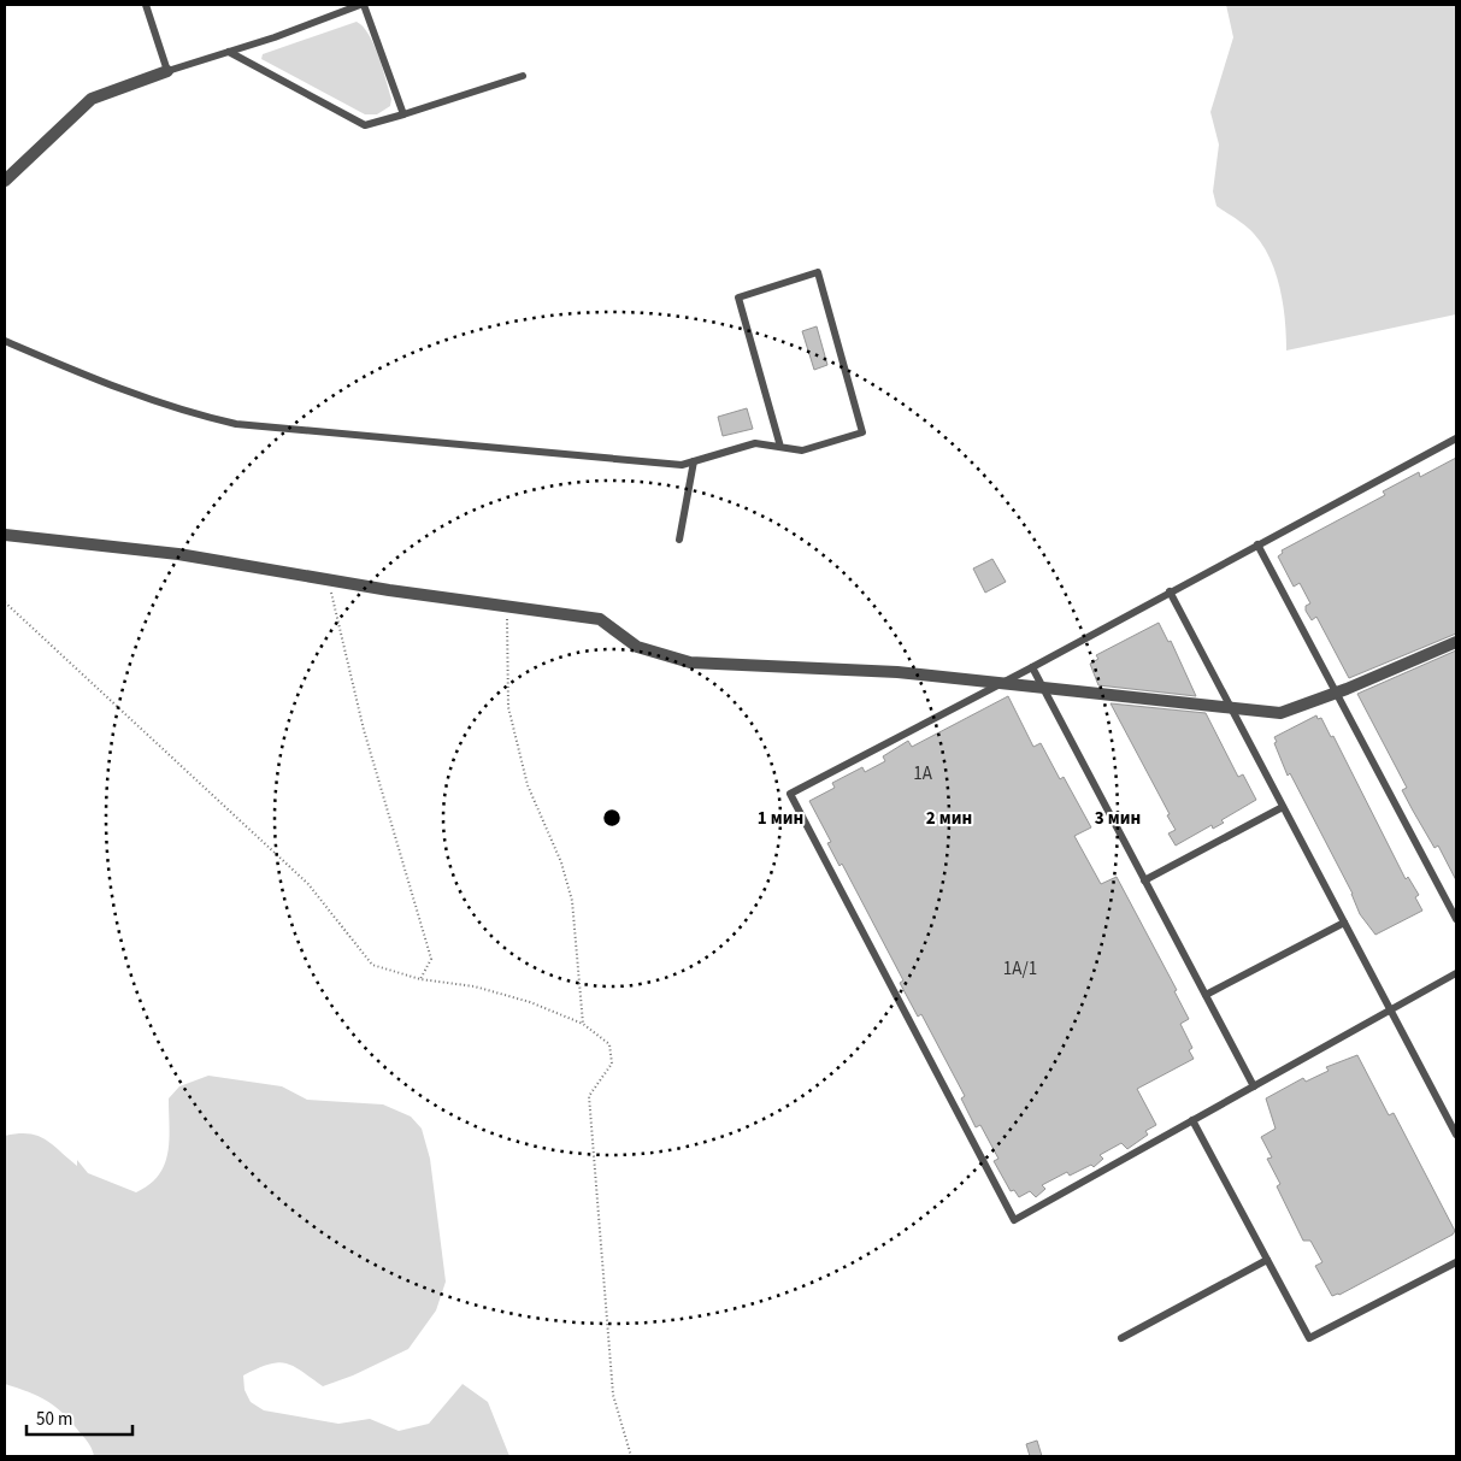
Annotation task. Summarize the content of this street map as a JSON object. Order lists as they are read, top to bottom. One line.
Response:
{"house_numbers":["1А","1А/1"],"scale_bar":"50 m","rings":["1 мин","2 мин","3 мин"]}
